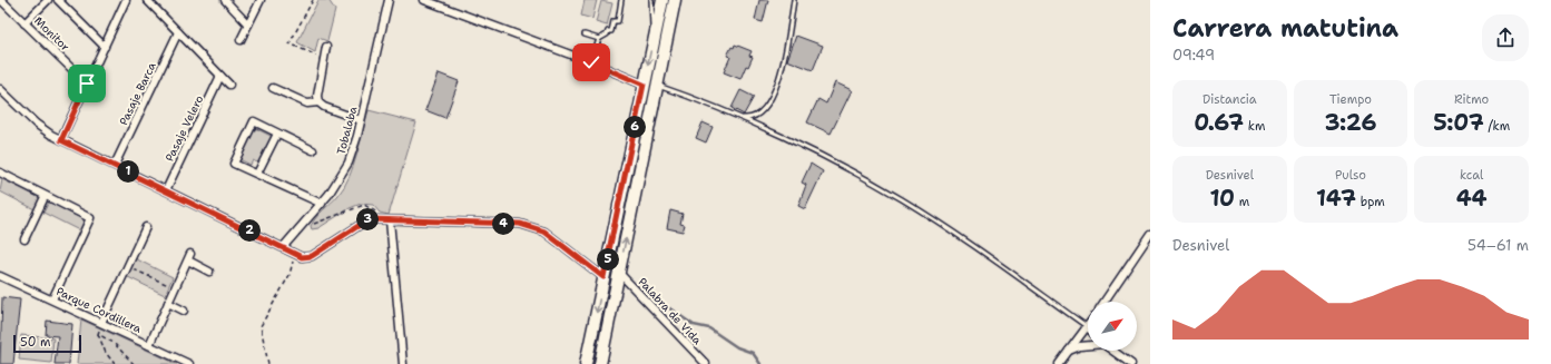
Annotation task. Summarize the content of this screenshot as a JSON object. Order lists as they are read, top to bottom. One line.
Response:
{"streets":{"street":["Monitor","Pasaje Barca","Pasaje Velero","Tobalaba","Parque Cordillera","Palabra de Vida"]},"scale_bar":"50 m","north":"top right","page":{"heading":["Carrera matutina","09:49"],"stats":[["Distancia","0.67 km"],["Tiempo","3:26"],["Ritmo","5:07 /km"],["Desnivel","10 m"],["Pulso","147 bpm"],["kcal","44"]],"pins":["6","1","3","4","2","5"],"chart":["Desnivel","54–61 m"],"scale":"50 m"}}
